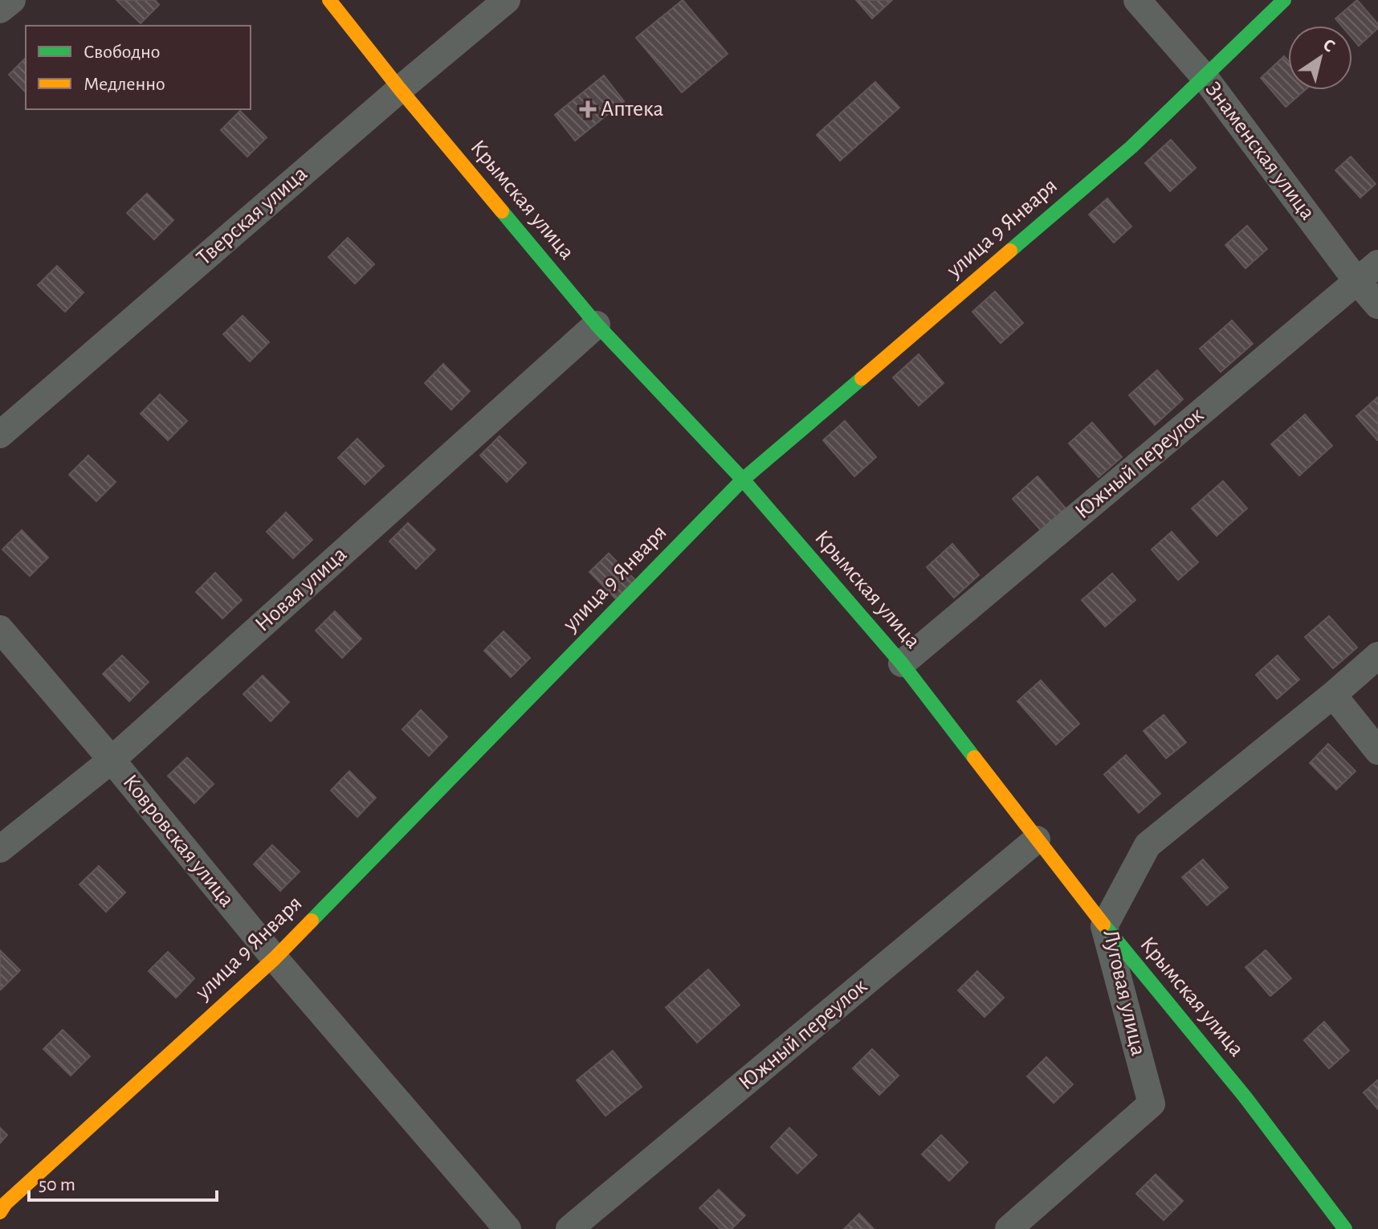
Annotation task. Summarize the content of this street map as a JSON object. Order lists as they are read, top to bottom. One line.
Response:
{"streets":{"street":["Знаменская улица","Крымская улица","Тверская улица","улица 9 Января","Южный переулок","Новая улица","Ковровская улица","Луговая улица"]},"crossings":[["Знаменская улица","улица 9 Января"],["Знаменская улица","Южный переулок"],["Крымская улица","Тверская улица"],["Крымская улица","улица 9 Января"],["Крымская улица","Южный переулок"],["Крымская улица","Новая улица"],["Крымская улица","Луговая улица"],["улица 9 Января","Ковровская улица"],["Новая улица","Ковровская улица"]],"places":{"health":["Аптека"]},"legend":["Свободно","Медленно"],"scale_bar":"50 m","north":"top right"}
